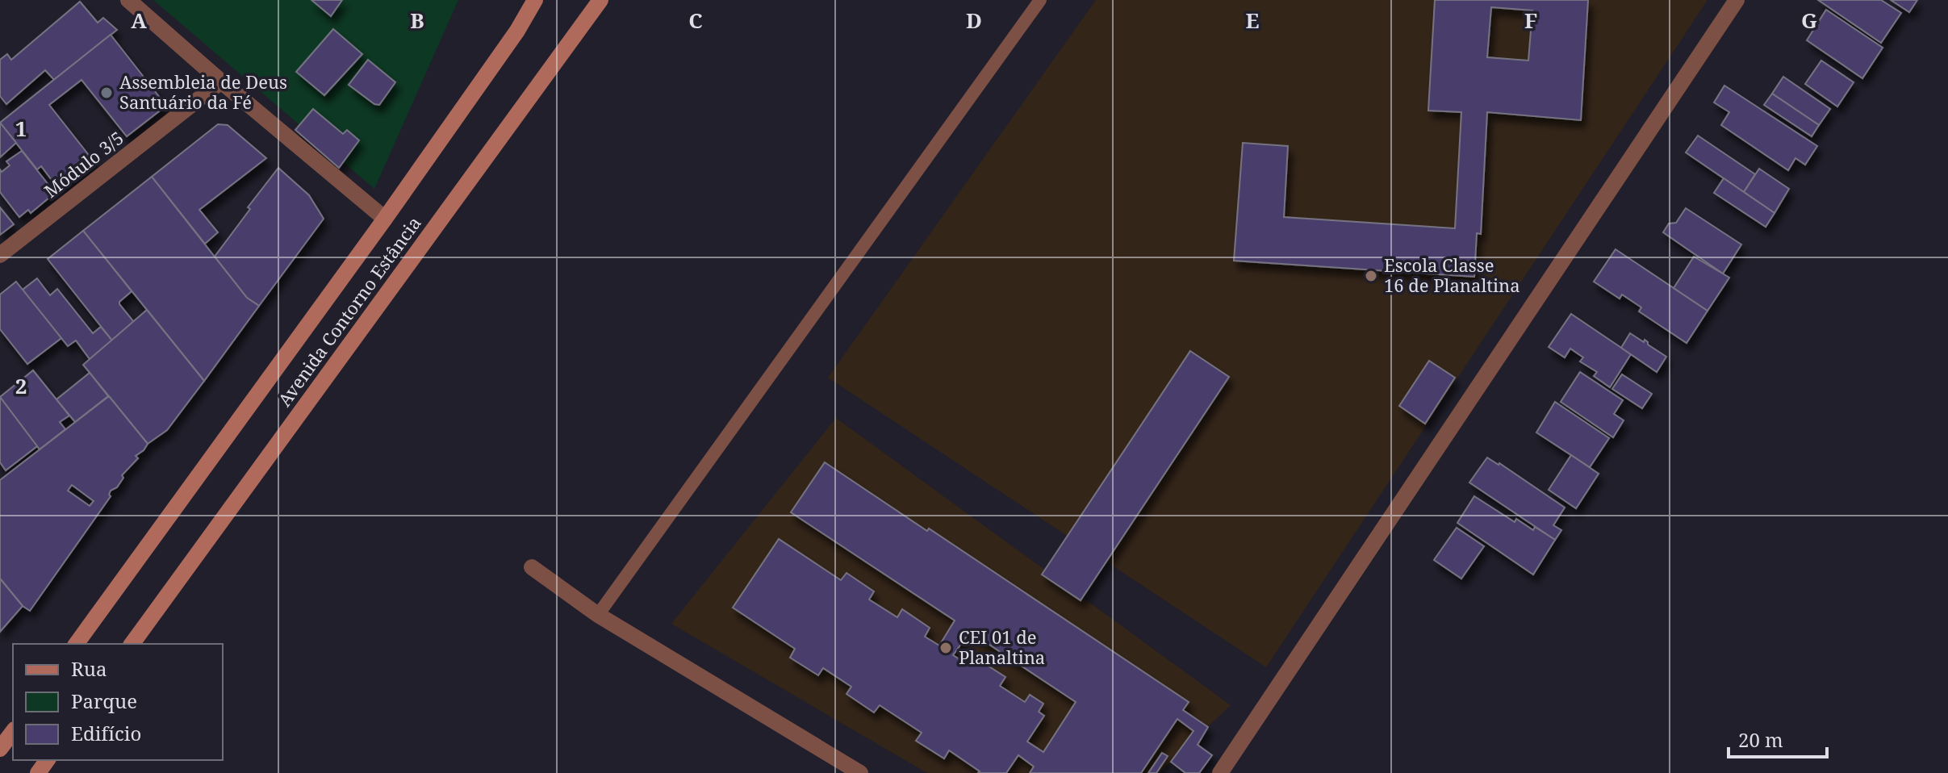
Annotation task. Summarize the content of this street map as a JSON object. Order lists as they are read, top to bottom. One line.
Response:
{"streets":{"street":["Módulo 3/5","Avenida Contorno Estância"]},"places":["Assembleia de Deus Santuário da Fé","Escola Classe 16 de Planaltina","CEI 01 de Planaltina"],"legend":["Rua","Parque","Edifício"],"scale_bar":"20 m","grid":{"columns":["A","B","C","D","E","F","G"],"rows":["1","2"]}}
